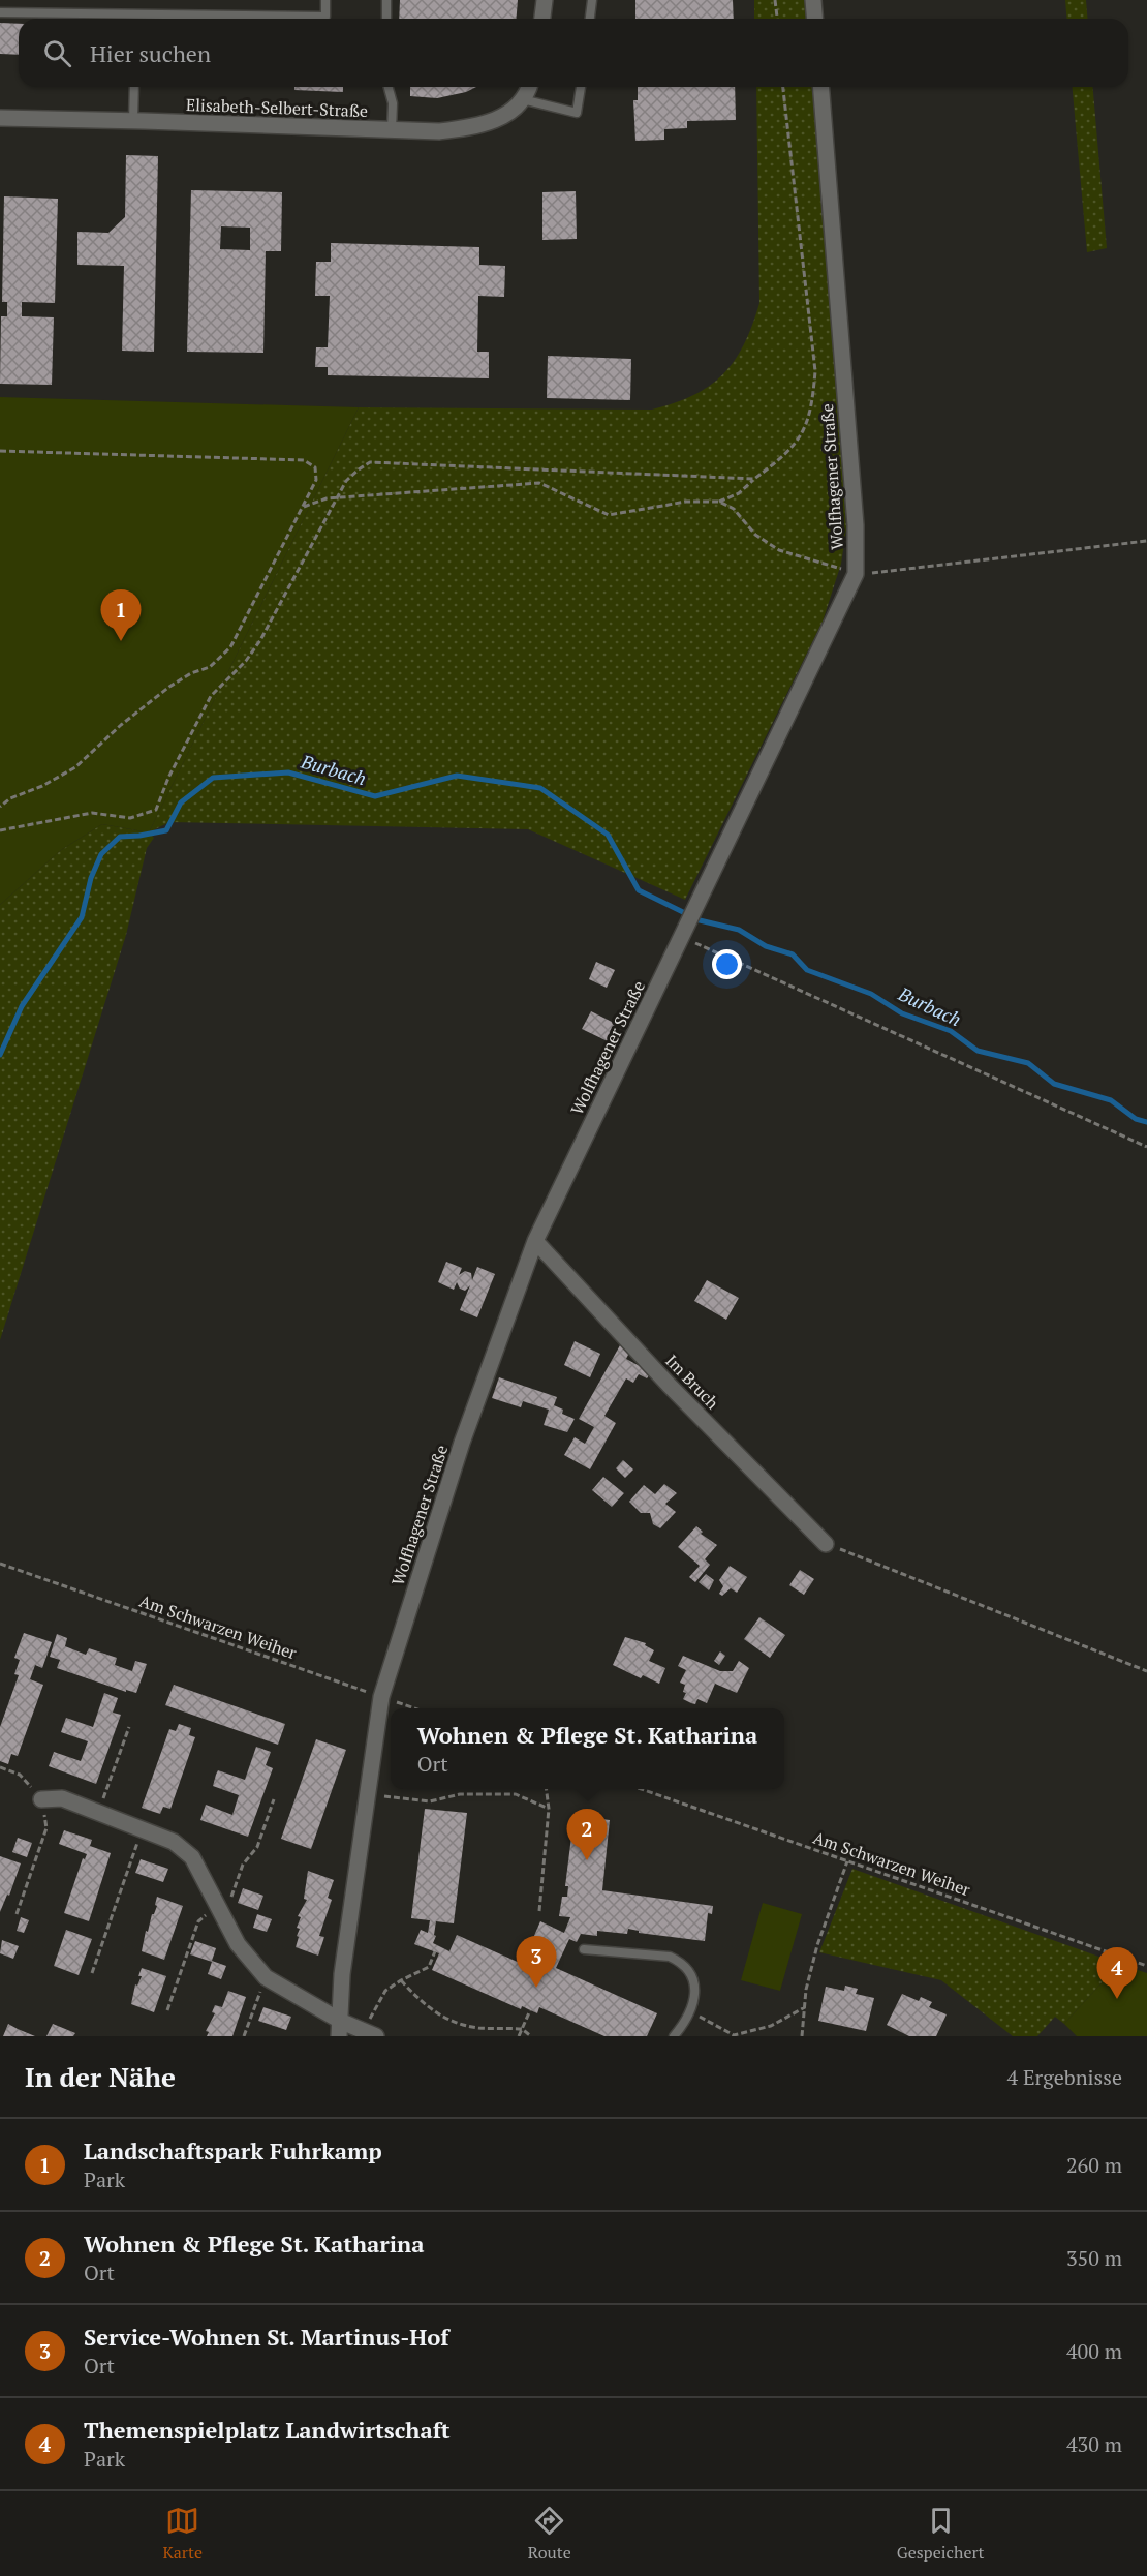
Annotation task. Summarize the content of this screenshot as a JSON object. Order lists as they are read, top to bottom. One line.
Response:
{"streets":{"street":["Elisabeth-Selbert-Straße","Wolfhagener Straße","Im Bruch"],"path":["Am Schwarzen Weiher"]},"crossings":[["Wolfhagener Straße","Im Bruch"],["Wolfhagener Straße","Am Schwarzen Weiher"]],"water":["Burbach"],"page":{"search":"Hier suchen","pins":["1","2","3","4"],"popup":["Wohnen & Pflege St. Katharina","Ort"],"heading":["In der Nähe","4 Ergebnisse"],"list":[{"mark":"1","name":"Landschaftspark Fuhrkamp","note":"Park","value":"260 m"},{"mark":"2","name":"Wohnen & Pflege St. Katharina","note":"Ort","value":"350 m"},{"mark":"3","name":"Service-Wohnen St. Martinus-Hof","note":"Ort","value":"400 m"},{"mark":"4","name":"Themenspielplatz Landwirtschaft","note":"Park","value":"430 m"}],"nav":["Karte","Route","Gespeichert"]}}
